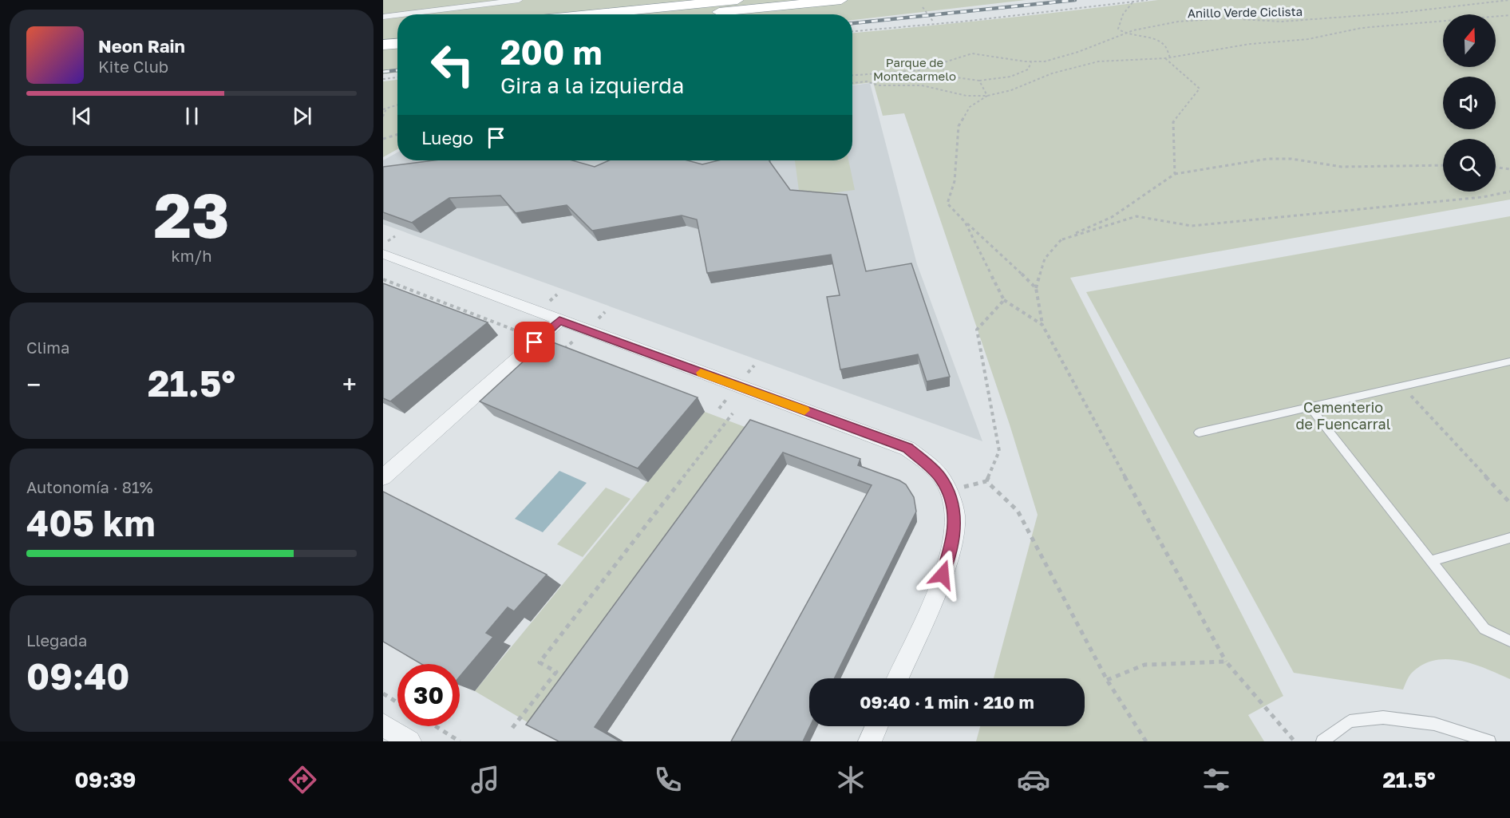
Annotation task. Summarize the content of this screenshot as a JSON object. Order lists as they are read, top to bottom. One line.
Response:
{"streets":{"path":["Anillo Verde Ciclista"]},"parks":["Parque de Montecarmelo","Cementerio de Fuencarral"],"north":"top","page":{"turn":["200 m","Gira a la izquierda"],"song":["Neon Rain","Kite Club"],"then":"Luego","tile":[["23","km/h"],"Clima",["Autonomía · 81%","405 km"],["Llegada","09:40"]],"heat":["−","21.5°","+"],"limit":"30","trip":"09:40 · 1 min · 210 m","tabs":["09:39","21.5°"]}}
